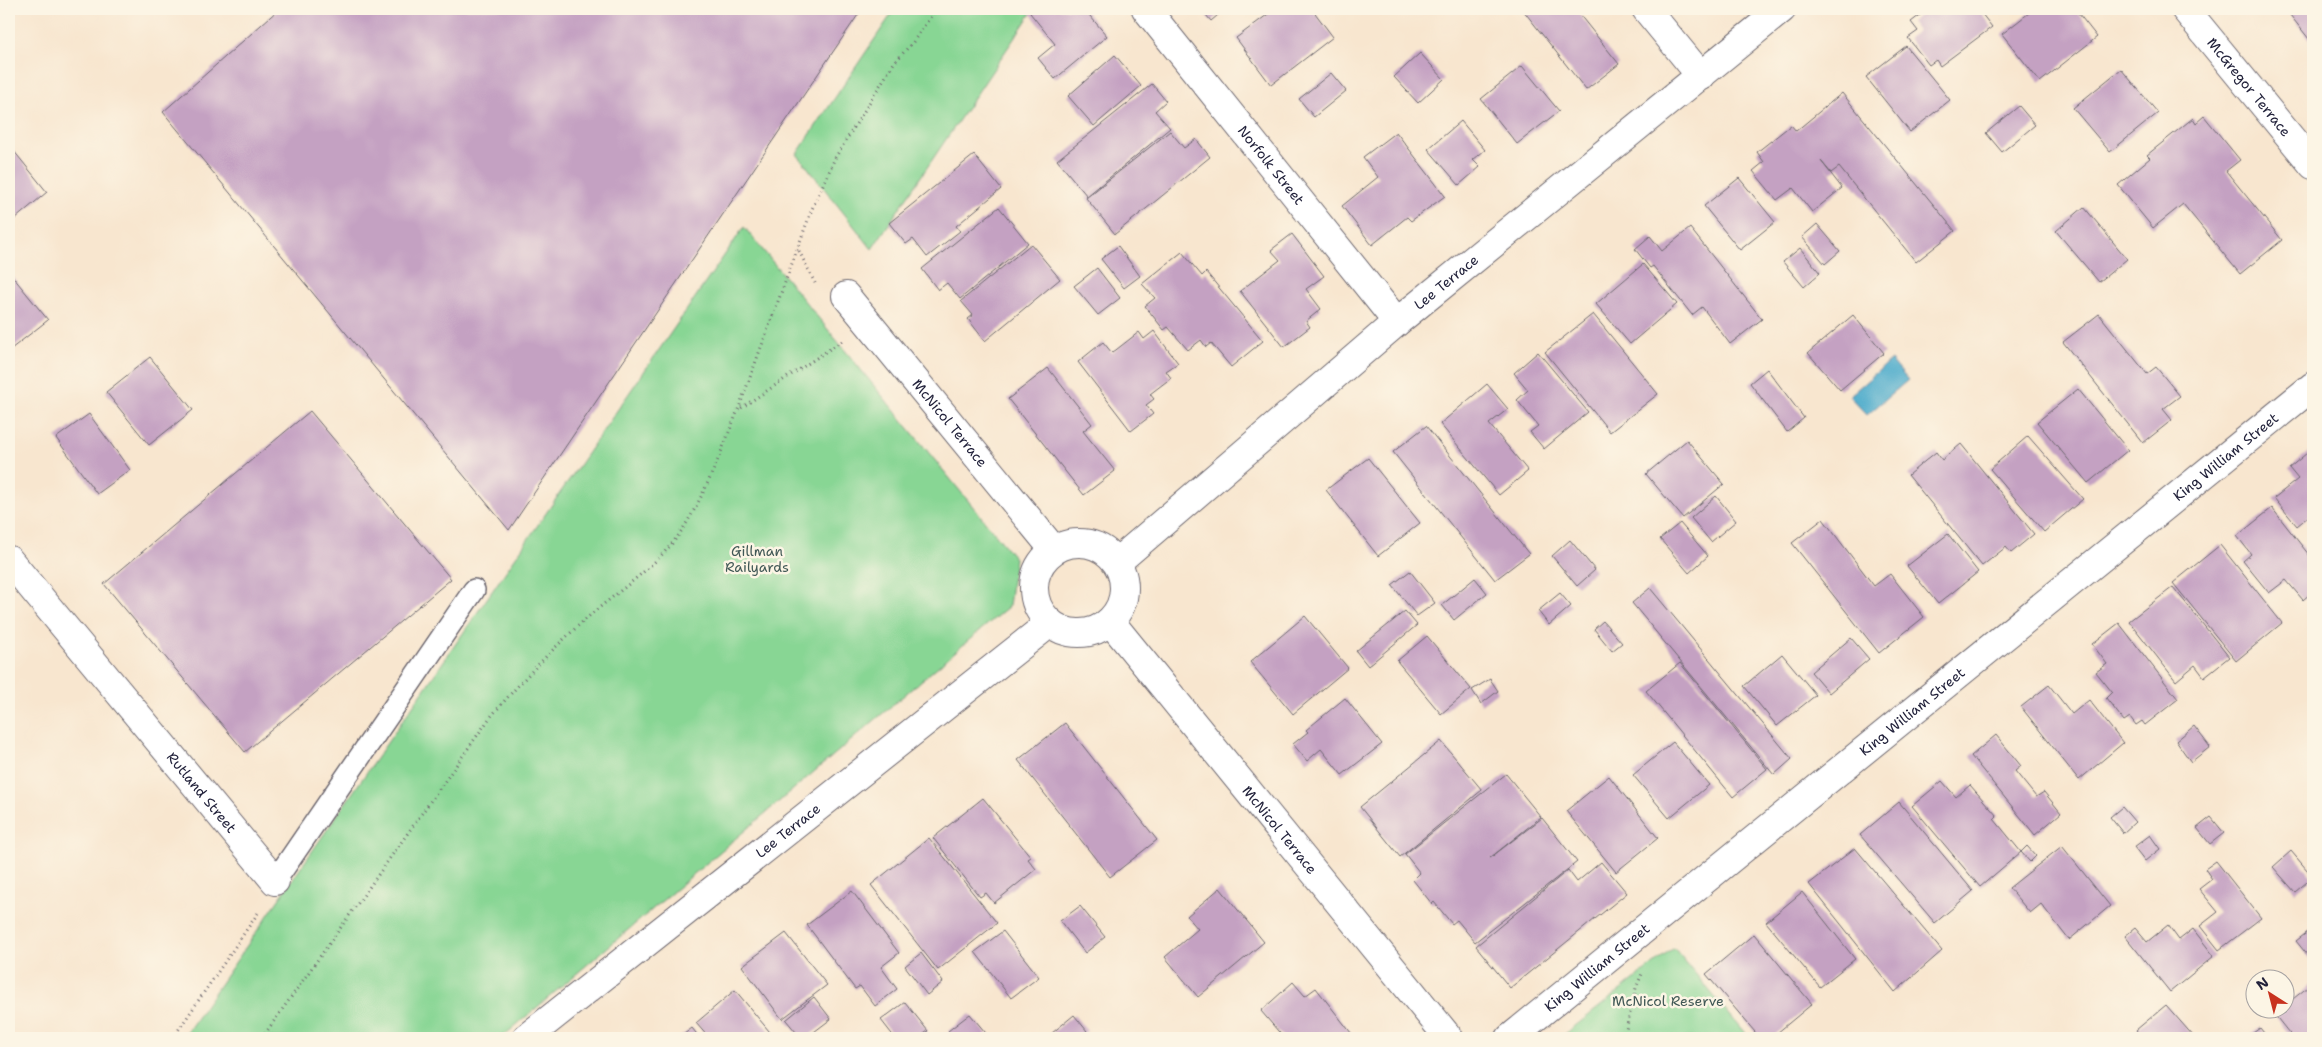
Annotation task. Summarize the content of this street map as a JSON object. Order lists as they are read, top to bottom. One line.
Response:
{"streets":{"street":["McGregor Terrace","Norfolk Street","Lee Terrace","McNicol Terrace","King William Street","Rutland Street"]},"crossings":[["Norfolk Street","Lee Terrace"],["Lee Terrace","McNicol Terrace"]],"parks":["Gillman Railyards","McNicol Reserve"],"north":"top left"}
